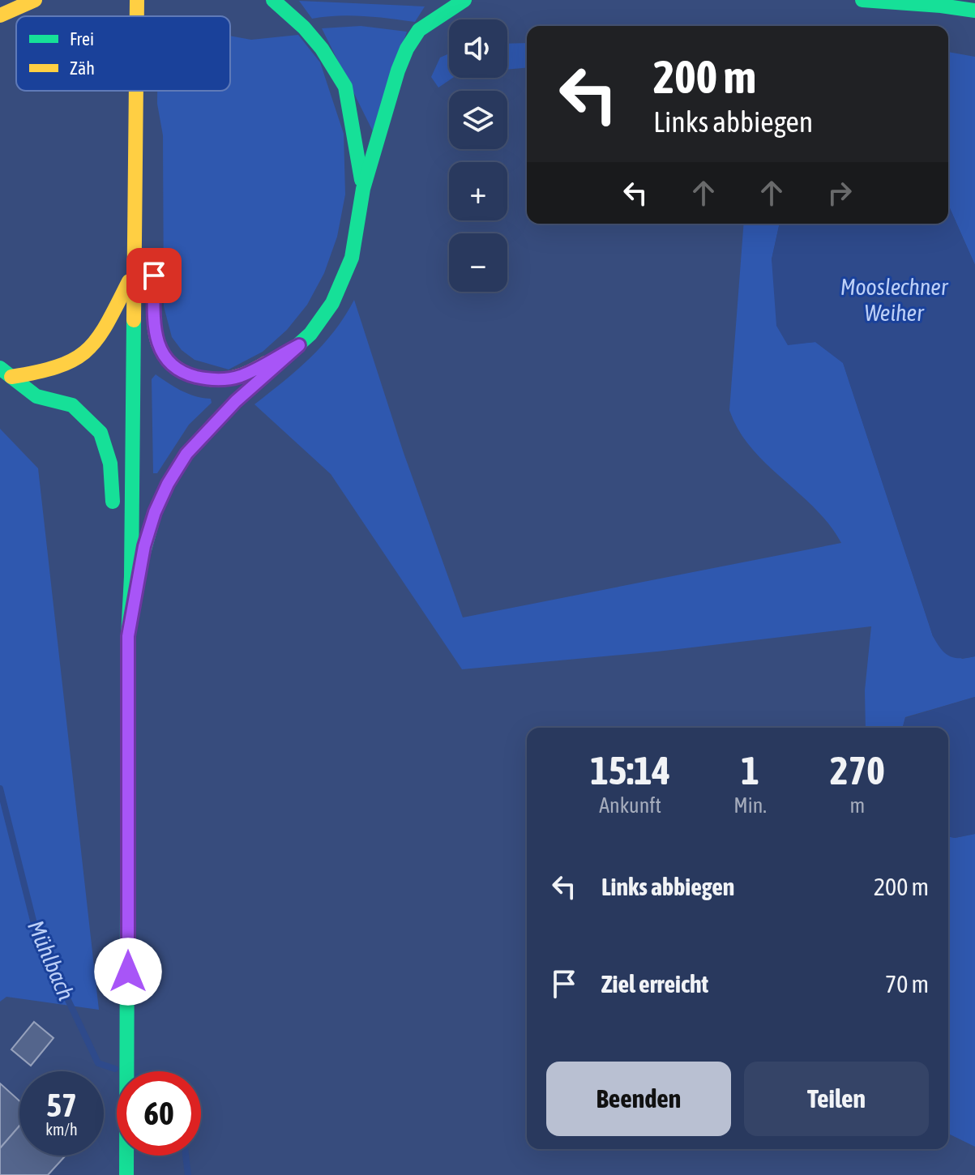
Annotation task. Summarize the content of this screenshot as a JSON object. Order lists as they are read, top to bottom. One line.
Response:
{"water":["Mooslechner Weiher","Mühlbach"],"legend":["Frei","Zäh"],"page":{"map_buttons":["+","−"],"turn":["200 m","Links abbiegen"],"eta":["15:14","Ankunft","1","Min.","270","m"],"list":[{"name":"Links abbiegen","value":"200 m"},{"name":"Ziel erreicht","value":"70 m"}],"buttons":["Beenden","Teilen"],"speed":"57 km/h","limit":"60"}}
